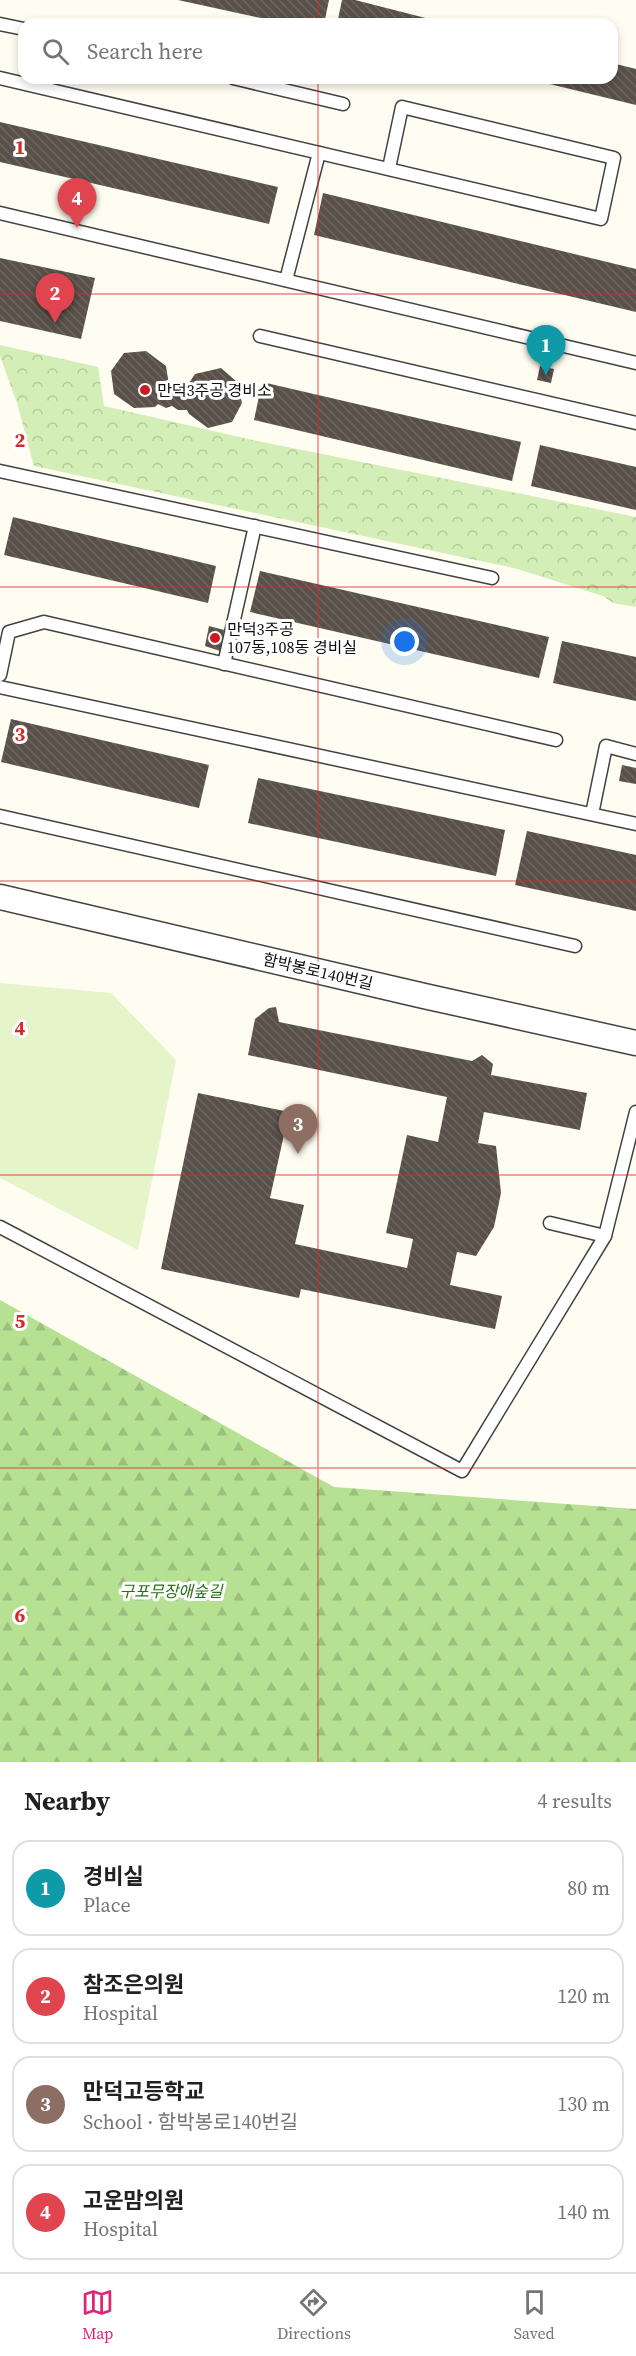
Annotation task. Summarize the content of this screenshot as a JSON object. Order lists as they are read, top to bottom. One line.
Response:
{"streets":{"street":["함박봉로140번길"]},"parks":["구포무장애숲길"],"places":["만덕3주공 경비소","만덕3주공 107동,108동 경비실"],"page":{"search":"Search here","pins":["4","2","1","3"],"heading":["Nearby","4 results"],"list":[{"mark":"1","name":"경비실","note":"Place","value":"80 m"},{"mark":"2","name":"참조은의원","note":"Hospital","value":"120 m"},{"mark":"3","name":"만덕고등학교","note":"School · 함박봉로140번길","value":"130 m"},{"mark":"4","name":"고운맘의원","note":"Hospital","value":"140 m"}],"nav":["Map","Directions","Saved"]},"grid":{"rows":["1","2","3","4","5","6"]}}
